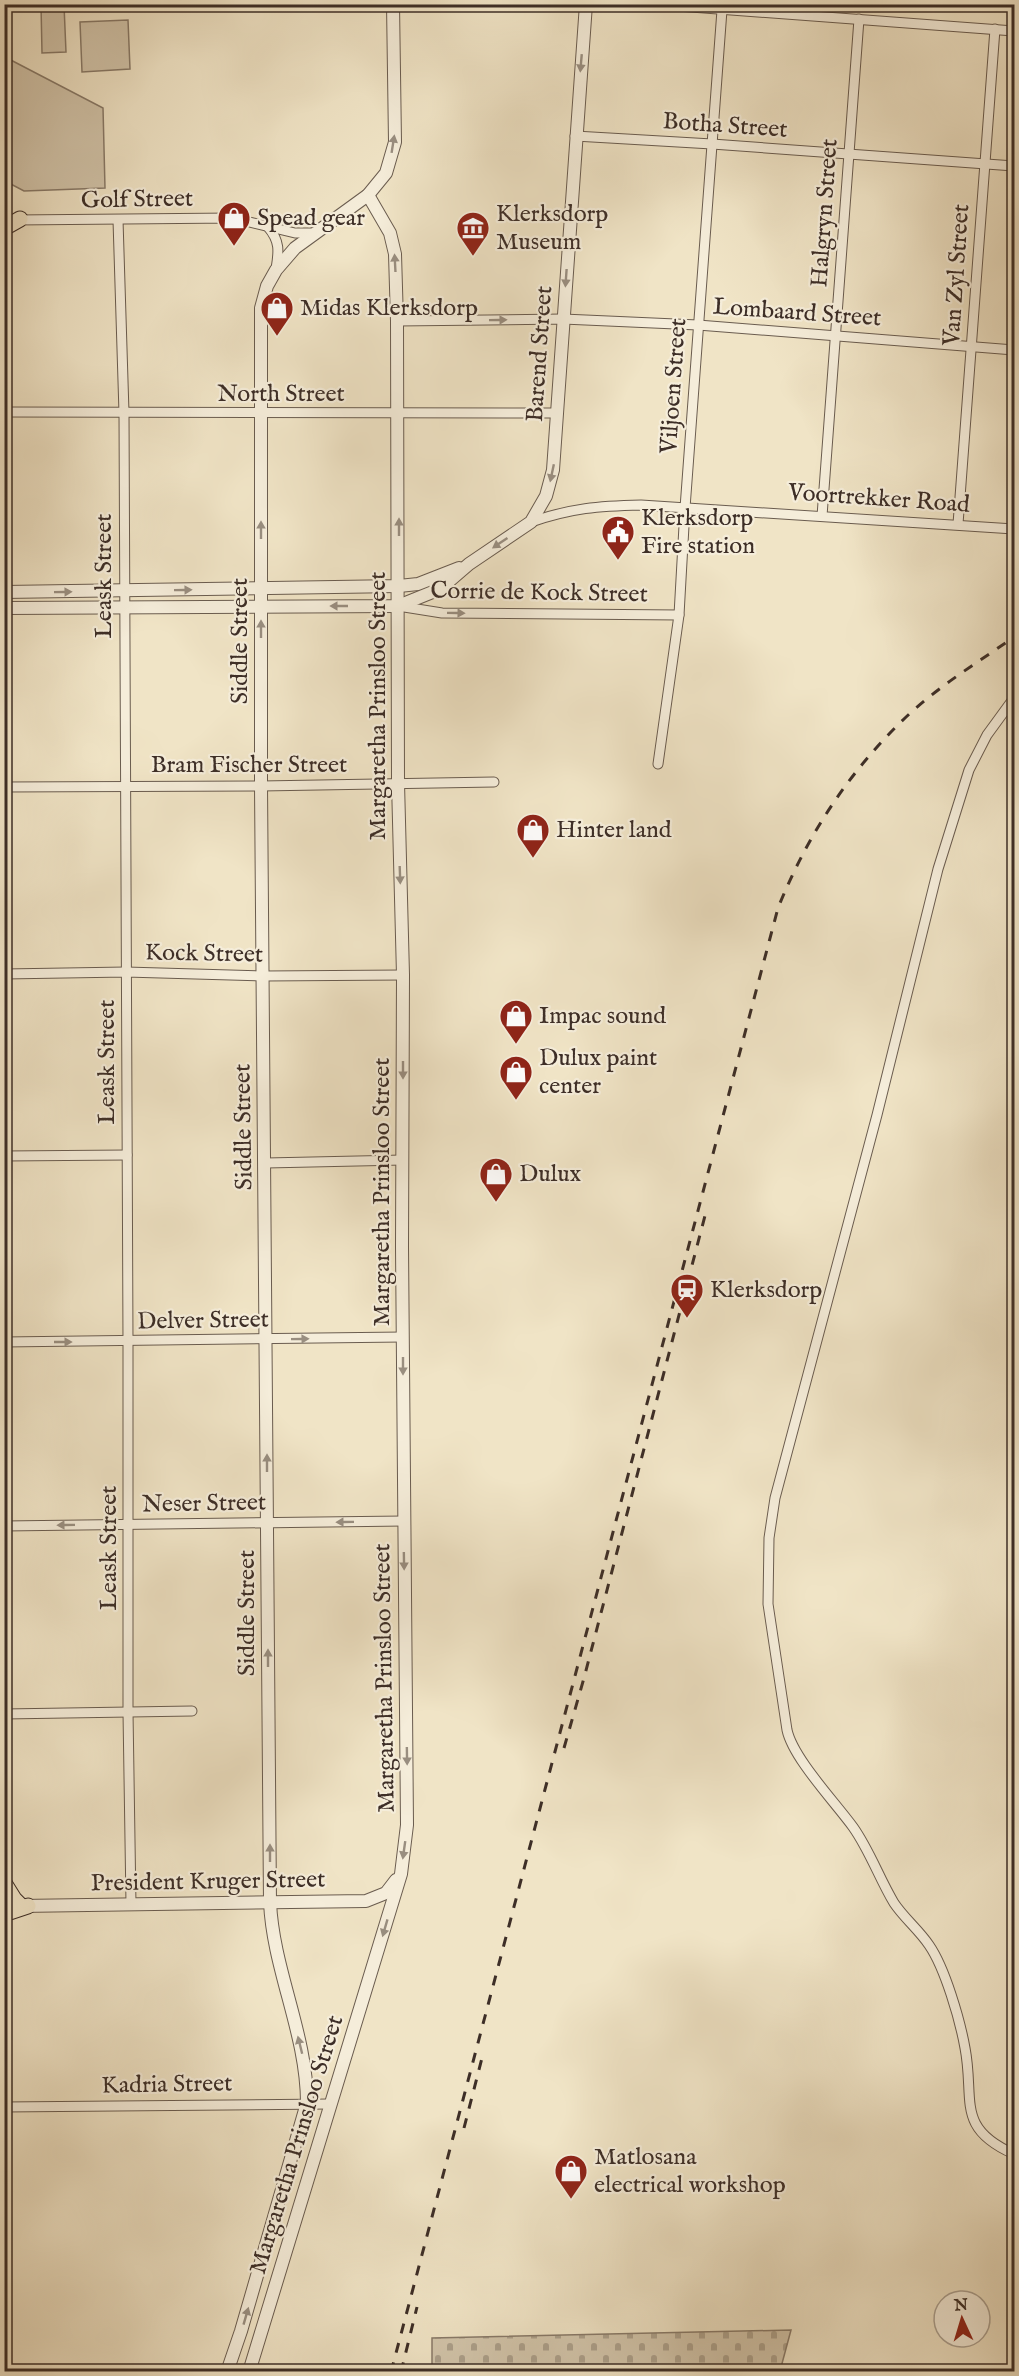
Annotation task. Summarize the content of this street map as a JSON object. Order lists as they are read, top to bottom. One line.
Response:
{"streets":{"street":["Botha Street","Golf Street","Halgryn Street","Van Zyl Street","Lombaard Street","Barend Street","Viljoen Street","North Street","Voortrekker Road","Leask Street","Corrie de Kock Street","Siddle Street","Margaretha Prinsloo Street","Bram Fischer Street","Kock Street","Delver Street","Neser Street","President Kruger Street","Kadria Street"]},"crossings":[["Botha Street","Halgryn Street"],["Botha Street","Van Zyl Street"],["Botha Street","Barend Street"],["Botha Street","Viljoen Street"],["Golf Street","Leask Street"],["Golf Street","Siddle Street"],["Halgryn Street","Lombaard Street"],["Halgryn Street","Voortrekker Road"],["Van Zyl Street","Lombaard Street"],["Van Zyl Street","Voortrekker Road"],["Lombaard Street","Barend Street"],["Lombaard Street","Viljoen Street"],["Lombaard Street","Margaretha Prinsloo Street"],["Barend Street","North Street"],["Barend Street","Voortrekker Road"],["Viljoen Street","Voortrekker Road"],["Viljoen Street","Corrie de Kock Street"],["North Street","Leask Street"],["North Street","Siddle Street"],["North Street","Margaretha Prinsloo Street"],["Voortrekker Road","Leask Street"],["Voortrekker Road","Corrie de Kock Street"],["Voortrekker Road","Siddle Street"],["Voortrekker Road","Margaretha Prinsloo Street"],["Leask Street","Bram Fischer Street"],["Leask Street","Kock Street"],["Leask Street","Delver Street"],["Leask Street","Neser Street"],["Leask Street","President Kruger Street"],["Corrie de Kock Street","Margaretha Prinsloo Street"],["Siddle Street","Margaretha Prinsloo Street"],["Siddle Street","Bram Fischer Street"],["Siddle Street","Kock Street"],["Siddle Street","Delver Street"],["Siddle Street","Neser Street"],["Siddle Street","President Kruger Street"],["Siddle Street","Kadria Street"],["Margaretha Prinsloo Street","Bram Fischer Street"],["Margaretha Prinsloo Street","Kock Street"],["Margaretha Prinsloo Street","Delver Street"],["Margaretha Prinsloo Street","Neser Street"],["Margaretha Prinsloo Street","President Kruger Street"],["Margaretha Prinsloo Street","Kadria Street"]],"one_way":["Barend Street","Corrie de Kock Street","Siddle Street","Delver Street","Neser Street"],"places":{"shop":["Spead gear","Midas Klerksdorp","Hinter land","Impac sound","Dulux paint center","Dulux","Matlosana electrical workshop"],"museum":["Klerksdorp Museum"],"public building":["Klerksdorp Fire station"],"station":["Klerksdorp"]},"north":"top"}
